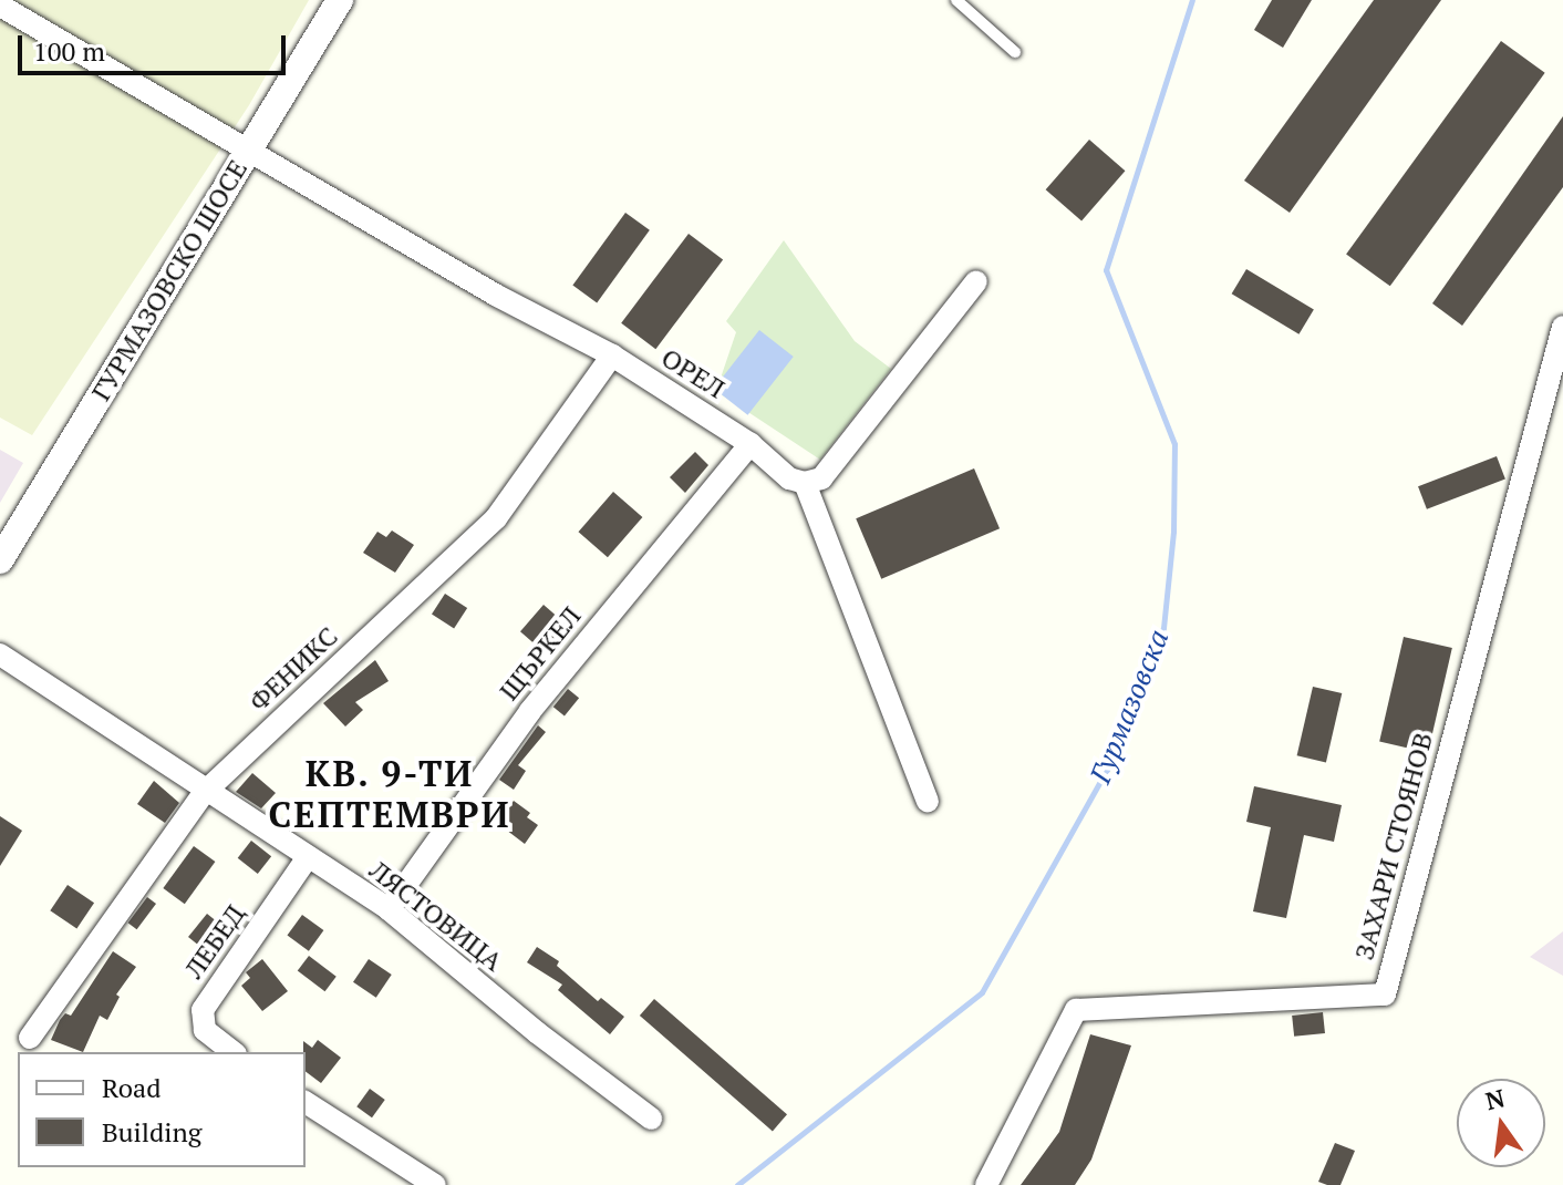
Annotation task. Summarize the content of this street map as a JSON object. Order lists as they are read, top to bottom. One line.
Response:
{"streets":{"street":["ГУРМАЗОВСКО ШОСЕ","ОРЕЛ","ЩЪРКЕЛ","ФЕНИКС","ЗАХАРИ СТОЯНОВ","ЛЯСТОВИЦА","ЛЕБЕД"]},"crossings":[["ГУРМАЗОВСКО ШОСЕ","ОРЕЛ"],["ОРЕЛ","ЩЪРКЕЛ"],["ОРЕЛ","ФЕНИКС"],["ЩЪРКЕЛ","ЛЯСТОВИЦА"],["ФЕНИКС","ЛЯСТОВИЦА"],["ЛЯСТОВИЦА","ЛЕБЕД"]],"districts":["КВ. 9-ТИ СЕПТЕМВРИ"],"water":["Гурмазовска"],"legend":["Road","Building"],"scale_bar":"100 m","north":"top"}
